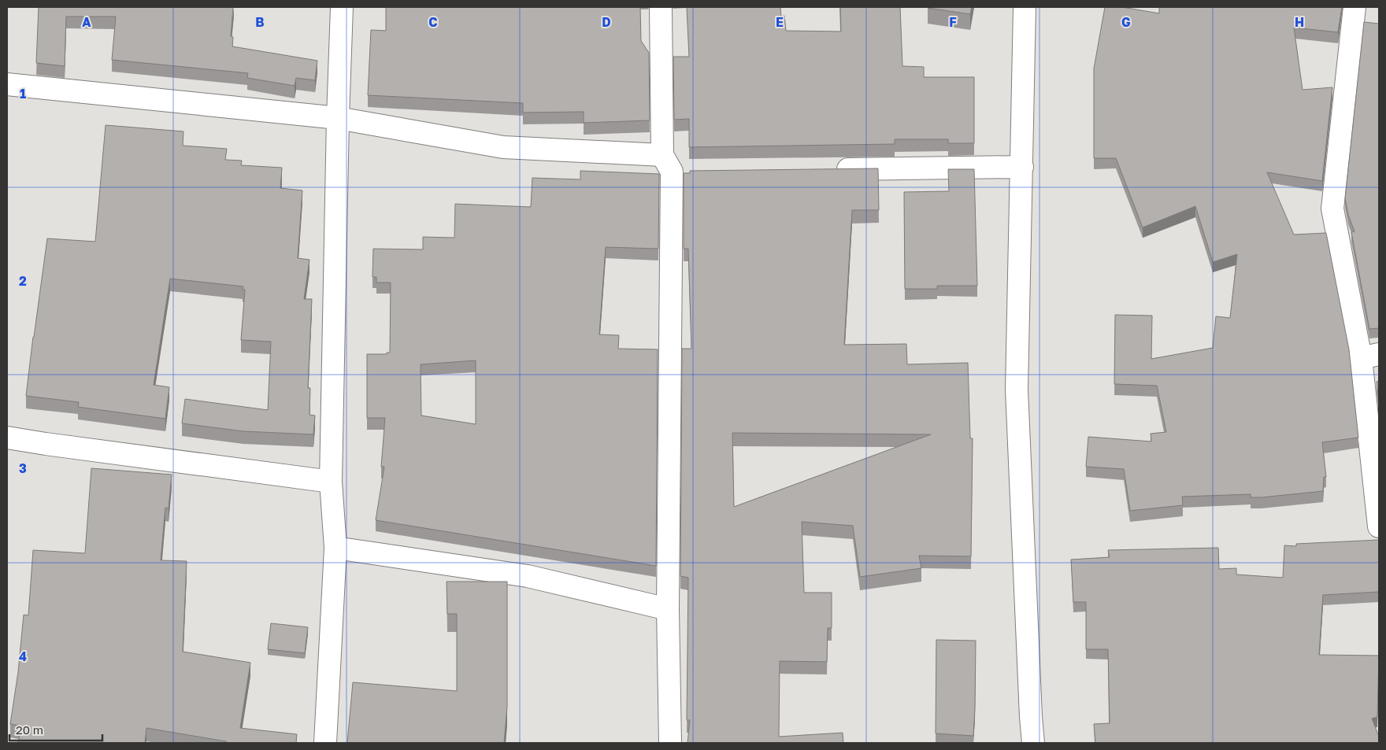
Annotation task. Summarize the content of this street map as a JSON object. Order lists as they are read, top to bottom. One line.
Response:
{"scale_bar":"20 m","grid":{"columns":["A","B","C","D","E","F","G","H"],"rows":["1","2","3","4"]}}
